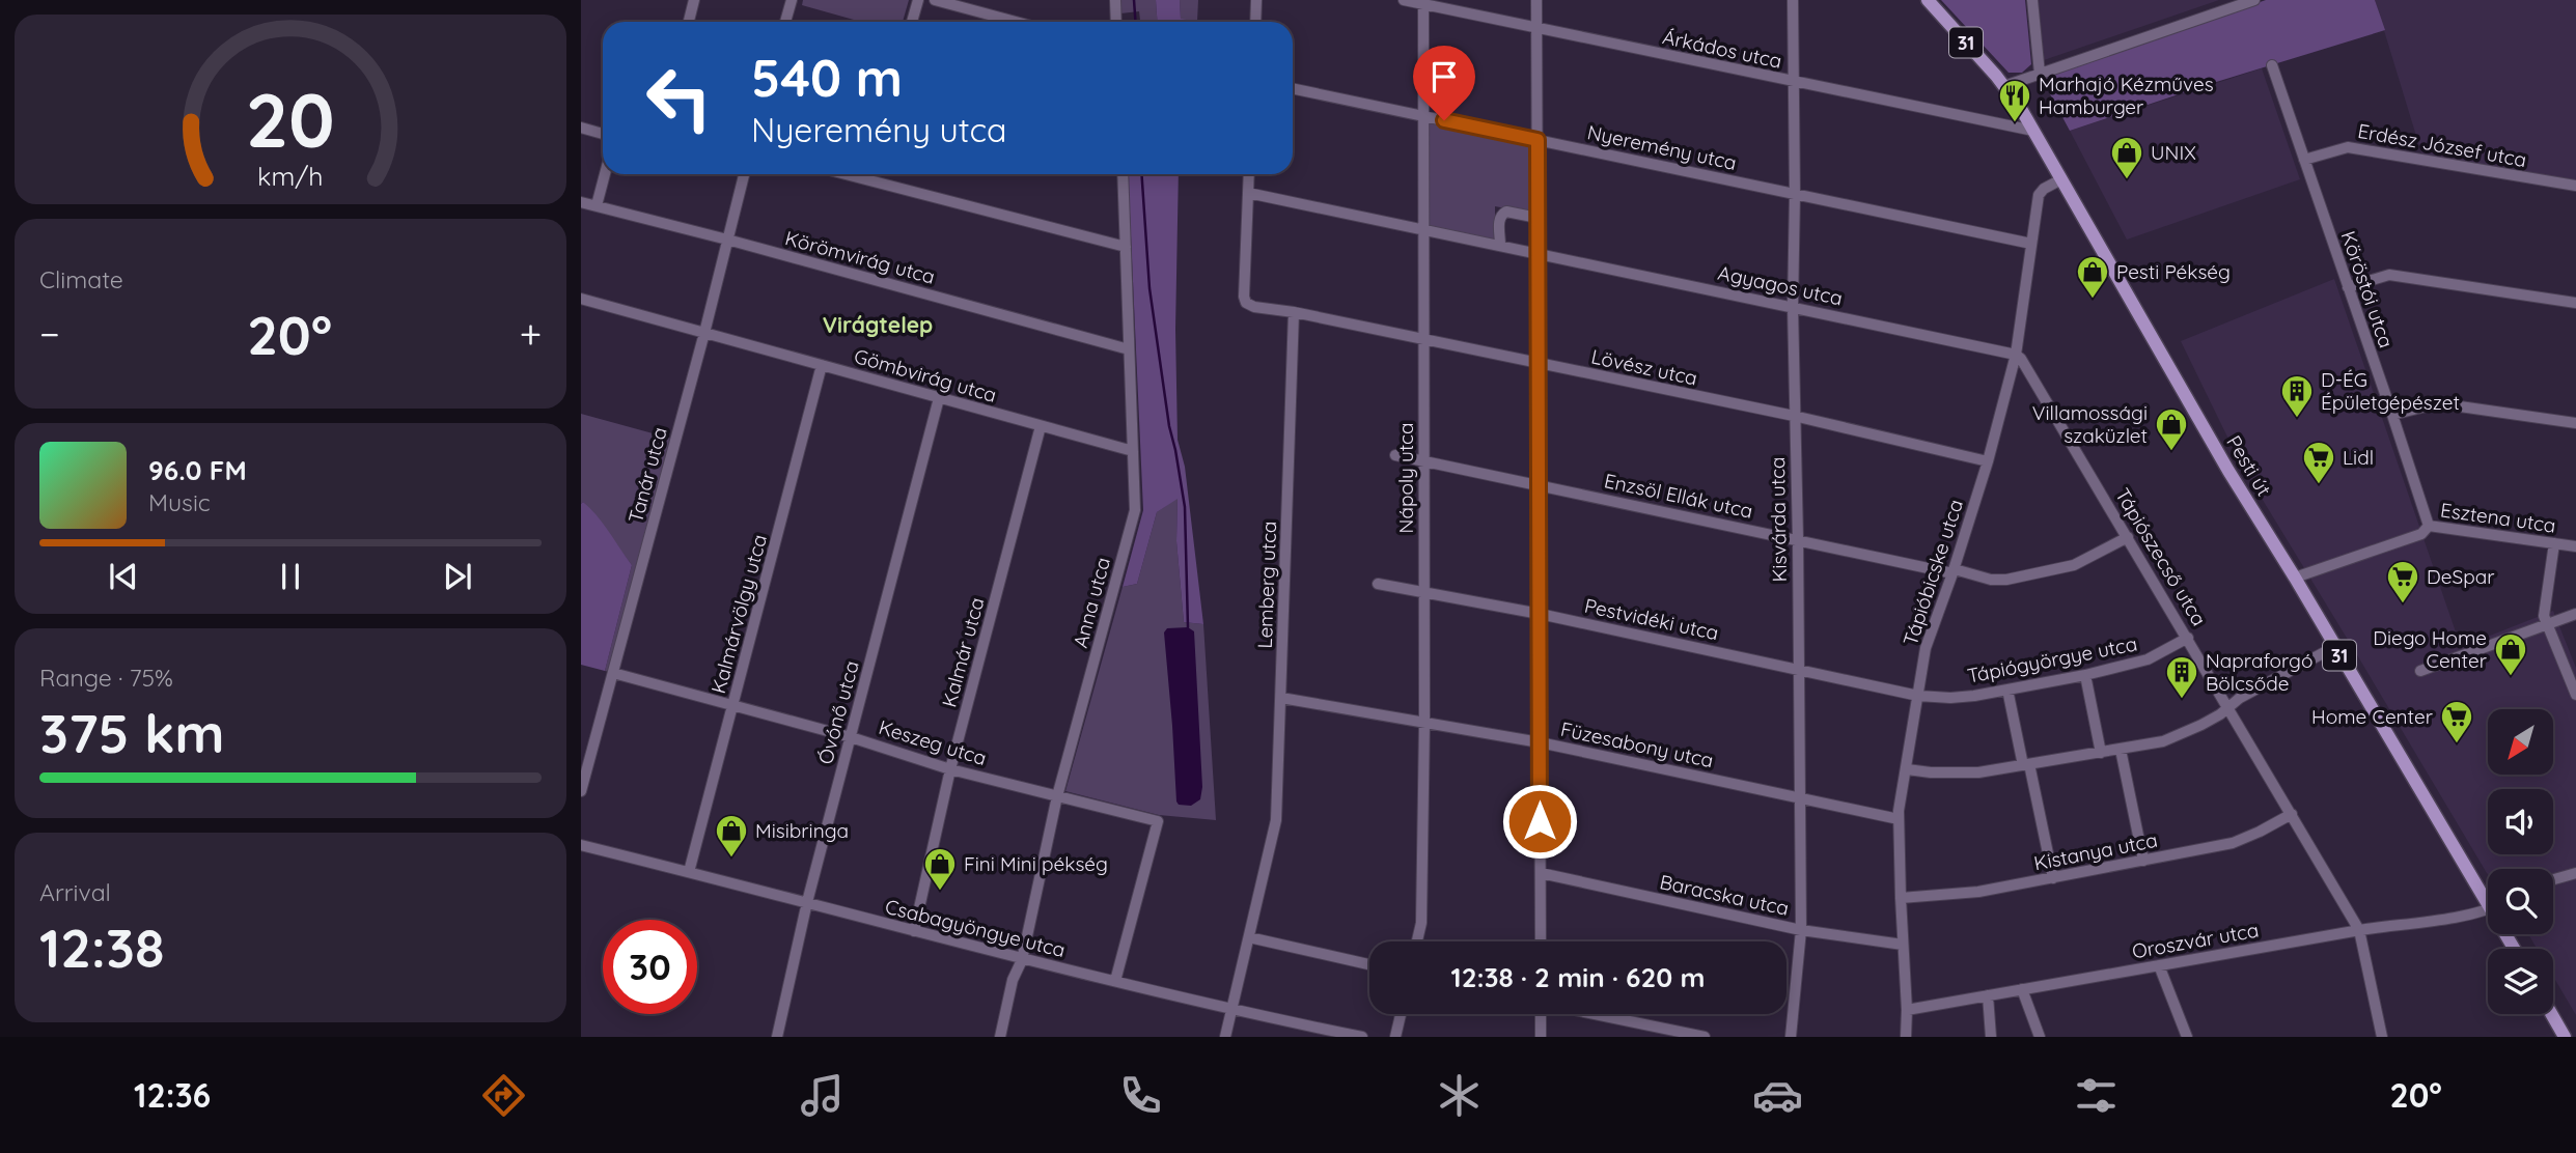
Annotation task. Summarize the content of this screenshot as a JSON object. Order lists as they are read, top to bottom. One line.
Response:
{"streets":{"main road":["31","Pesti út"],"street":["Árkádos utca","Erdész József utca","Nyeremény utca","Körömvirág utca","Agyagos utca","Köröstói utca","Lövész utca","Gömbvirág utca","Tanár utca","Nápoly utca","Enzsöl Ellák utca","Esztena utca","Kisvárda utca","Tápiószecső utca","Tápióbicske utca","Lemberg utca","Anna utca","Kalmárvölgy utca","Pestvidéki utca","Kalmár utca","Tápiógyörgye utca","Óvónő utca","Keszeg utca","Füzesabony utca","Kistanya utca","Baracska utca","Csabagyöngye utca","Oroszvár utca"]},"crossings":[["Árkádos utca","Pesti út"],["Árkádos utca","Nápoly utca"],["Árkádos utca","Kisvárda utca"],["Erdész József utca","Köröstói utca"],["Nyeremény utca","Nápoly utca"],["Nyeremény utca","Kisvárda utca"],["Nyeremény utca","Tápióbicske utca"],["Körömvirág utca","Tanár utca"],["Körömvirág utca","Anna utca"],["Agyagos utca","Kisvárda utca"],["Agyagos utca","Tápiószecső utca"],["Agyagos utca","Tápióbicske utca"],["Köröstói utca","Esztena utca"],["Lövész utca","Nápoly utca"],["Lövész utca","Kisvárda utca"],["Lövész utca","Tápióbicske utca"],["Lövész utca","Lemberg utca"],["Gömbvirág utca","Tanár utca"],["Gömbvirág utca","Anna utca"],["Gömbvirág utca","Kalmárvölgy utca"],["Gömbvirág utca","Kalmár utca"],["Gömbvirág utca","Óvónő utca"],["Pesti út","Esztena utca"],["Pesti út","Tápióbicske utca"],["Tanár utca","Keszeg utca"],["Nápoly utca","Enzsöl Ellák utca"],["Nápoly utca","Pestvidéki utca"],["Nápoly utca","Füzesabony utca"],["Enzsöl Ellák utca","Kisvárda utca"],["Enzsöl Ellák utca","Tápiószecső utca"],["Enzsöl Ellák utca","Tápióbicske utca"],["Kisvárda utca","Pestvidéki utca"],["Kisvárda utca","Füzesabony utca"],["Kisvárda utca","Baracska utca"],["Tápiószecső utca","Tápióbicske utca"],["Tápiószecső utca","Tápiógyörgye utca"],["Tápiószecső utca","Kistanya utca"],["Tápiószecső utca","Oroszvár utca"],["Tápióbicske utca","Pestvidéki utca"],["Tápióbicske utca","Tápiógyörgye utca"],["Tápióbicske utca","Füzesabony utca"],["Tápióbicske utca","Kistanya utca"],["Tápióbicske utca","Baracska utca"],["Tápióbicske utca","Oroszvár utca"],["Lemberg utca","Füzesabony utca"],["Lemberg utca","Csabagyöngye utca"],["Anna utca","Keszeg utca"],["Anna utca","Csabagyöngye utca"],["Kalmárvölgy utca","Keszeg utca"],["Kalmárvölgy utca","Csabagyöngye utca"],["Pestvidéki utca","Tápiógyörgye utca"],["Kalmár utca","Keszeg utca"],["Kalmár utca","Csabagyöngye utca"],["Óvónő utca","Keszeg utca"],["Óvónő utca","Csabagyöngye utca"],["Keszeg utca","Csabagyöngye utca"]],"districts":["Virágtelep"],"places":{"restaurant":["Marhajó Kézműves Hamburger"],"shop":["UNIX","Pesti Pékség","Villamossági szaküzlet","Diego Home Center","Misibringa","Fini Mini pékség"],"building":["D-ÉG Épületgépészet","Napraforgó Bölcsőde"],"supermarket":["Lidl","DeSpar","Home Center"]},"north":"bottom left","page":{"turn":["540 m","Nyeremény utca"],"tile":["Climate",["Range · 75%","375 km"],["Arrival","12:38"]],"heat":["−","20°","+"],"song":["96.0 FM","Music"],"limit":"30","trip":"12:38 · 2 min · 620 m","tabs":["12:36","20°"],"gauge":["20","km/h"]}}
